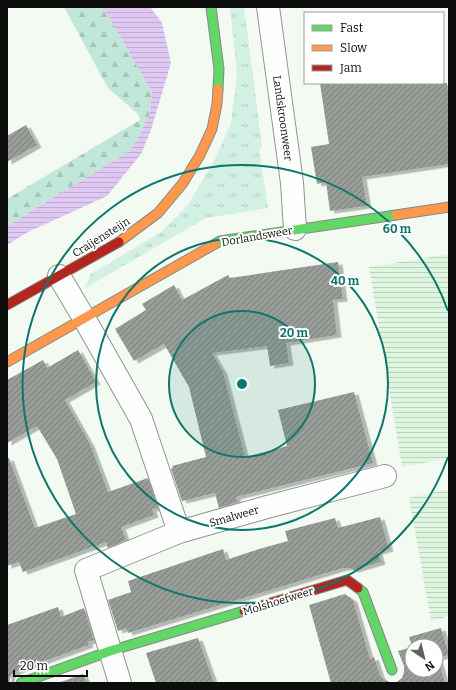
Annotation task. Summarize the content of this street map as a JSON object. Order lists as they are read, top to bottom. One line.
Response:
{"streets":{"street":["Landskroonweer","Dorlandsweer","Craijensteijn","Smalweer","Molshoefweer"]},"crossings":[["Landskroonweer","Dorlandsweer"],["Smalweer","Molshoefweer"]],"legend":["Fast","Slow","Jam"],"scale_bar":"20 m","north":"bottom right","rings":["60 m","40 m","20 m"]}
